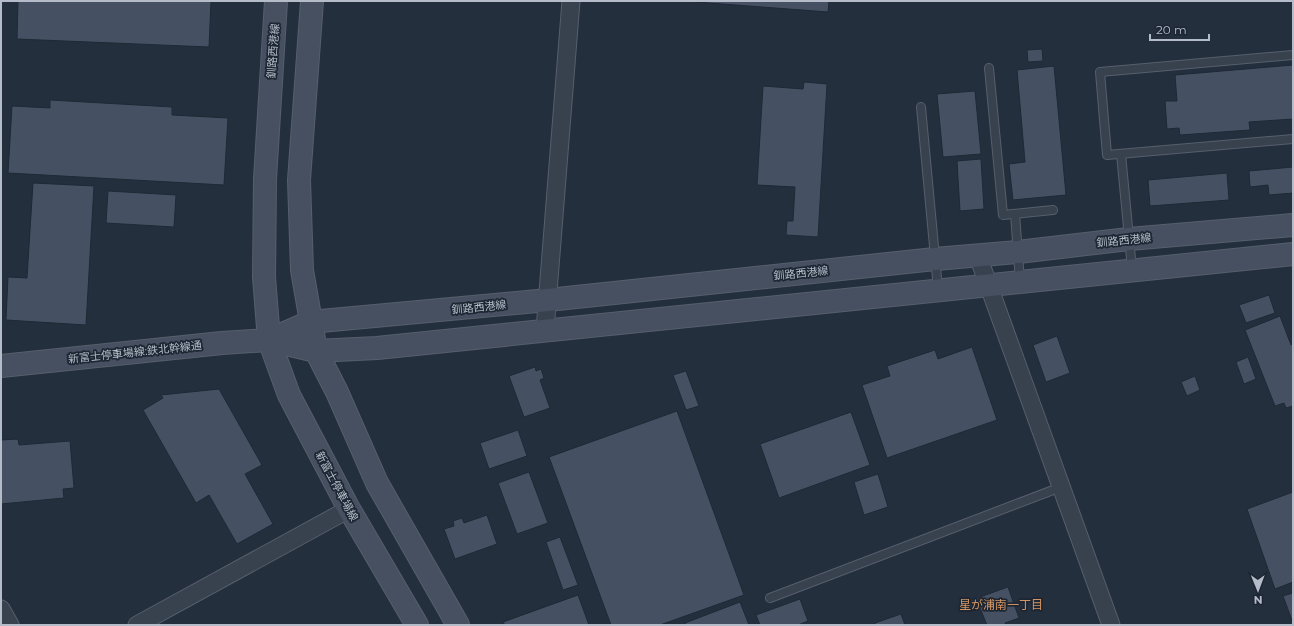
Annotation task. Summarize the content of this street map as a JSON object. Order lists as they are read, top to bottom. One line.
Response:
{"streets":{"main road":["釧路西港線","新富士停車場線:鉄北幹線通","新富士停車場線"]},"crossings":[["釧路西港線","新富士停車場線:鉄北幹線通"],["釧路西港線","新富士停車場線"],["新富士停車場線:鉄北幹線通","新富士停車場線"]],"districts":["星が浦南一丁目"],"scale_bar":"20 m","north":"bottom"}
